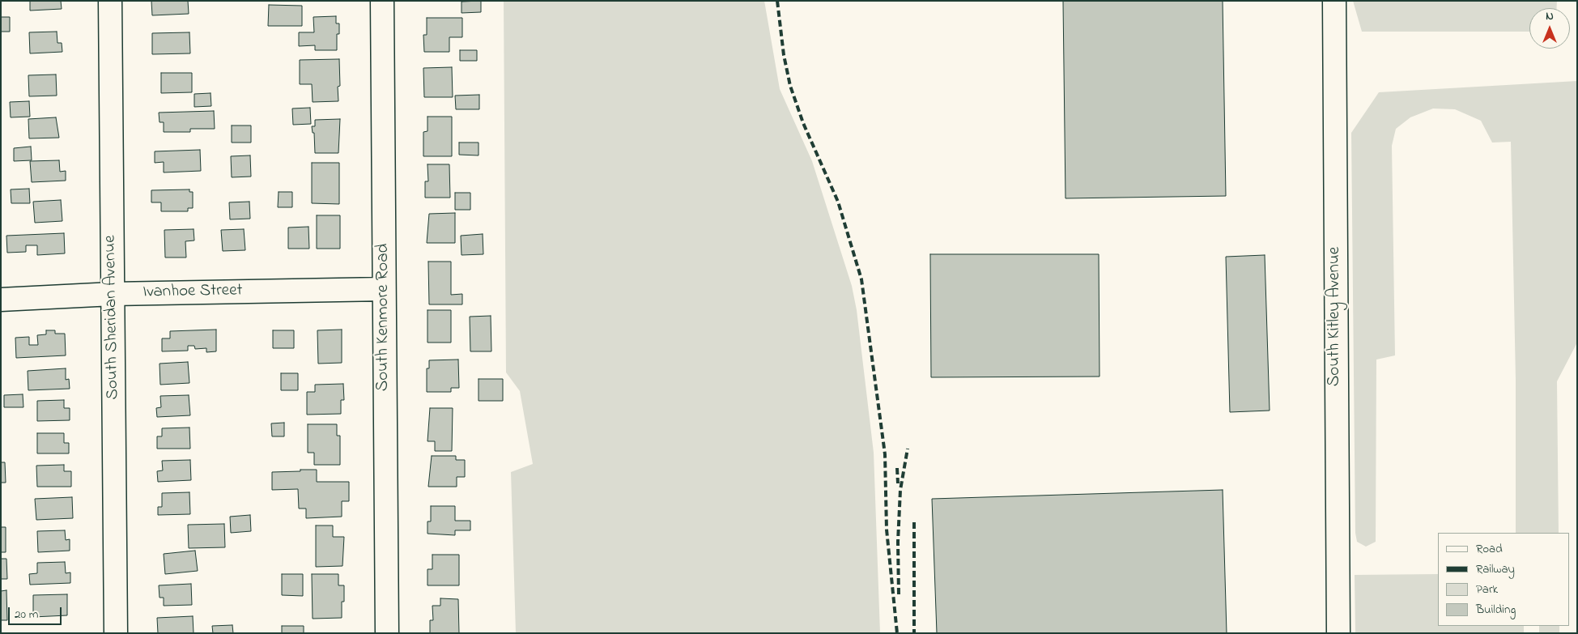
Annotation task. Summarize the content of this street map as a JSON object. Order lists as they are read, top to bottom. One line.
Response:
{"streets":{"street":["Ivanhoe Street","South Kitley Avenue","South Sheridan Avenue","South Kenmore Road"]},"crossings":[["Ivanhoe Street","South Sheridan Avenue"],["Ivanhoe Street","South Kenmore Road"]],"legend":["Road","Railway","Park","Building"],"scale_bar":"20 m","north":"top"}
